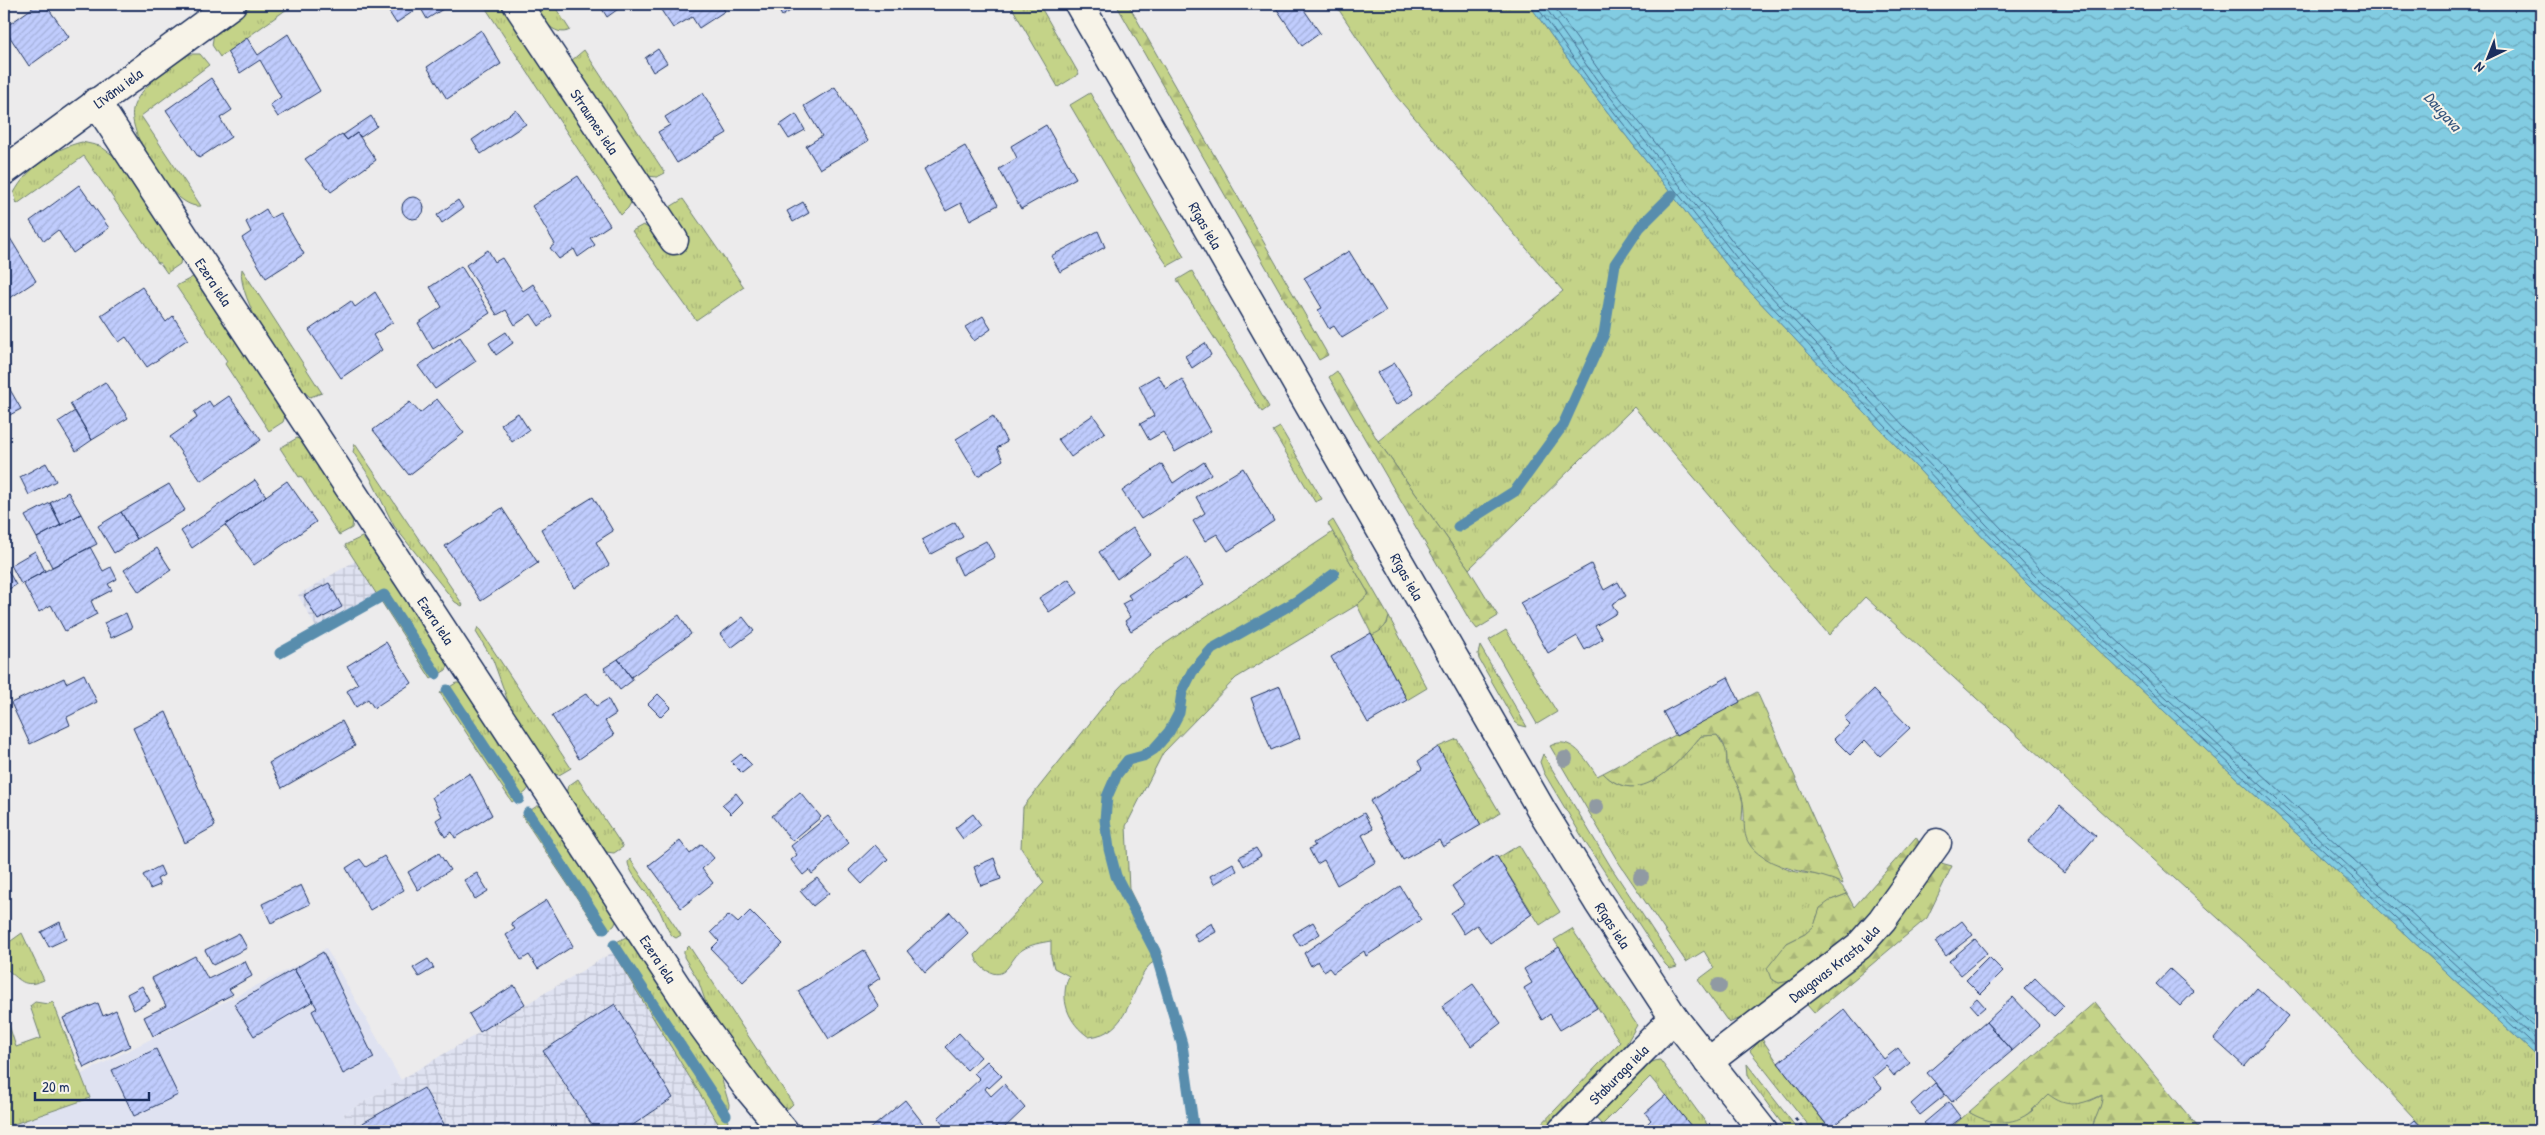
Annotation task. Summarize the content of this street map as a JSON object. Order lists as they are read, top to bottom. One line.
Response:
{"streets":{"street":["Līvānu iela","Straumes iela","Rīgas iela","Ezera iela","Daugavas Krasta iela","Staburaga iela"]},"crossings":[["Līvānu iela","Ezera iela"],["Rīgas iela","Daugavas Krasta iela"],["Rīgas iela","Staburaga iela"]],"water":["Daugava"],"scale_bar":"20 m","north":"bottom left"}
